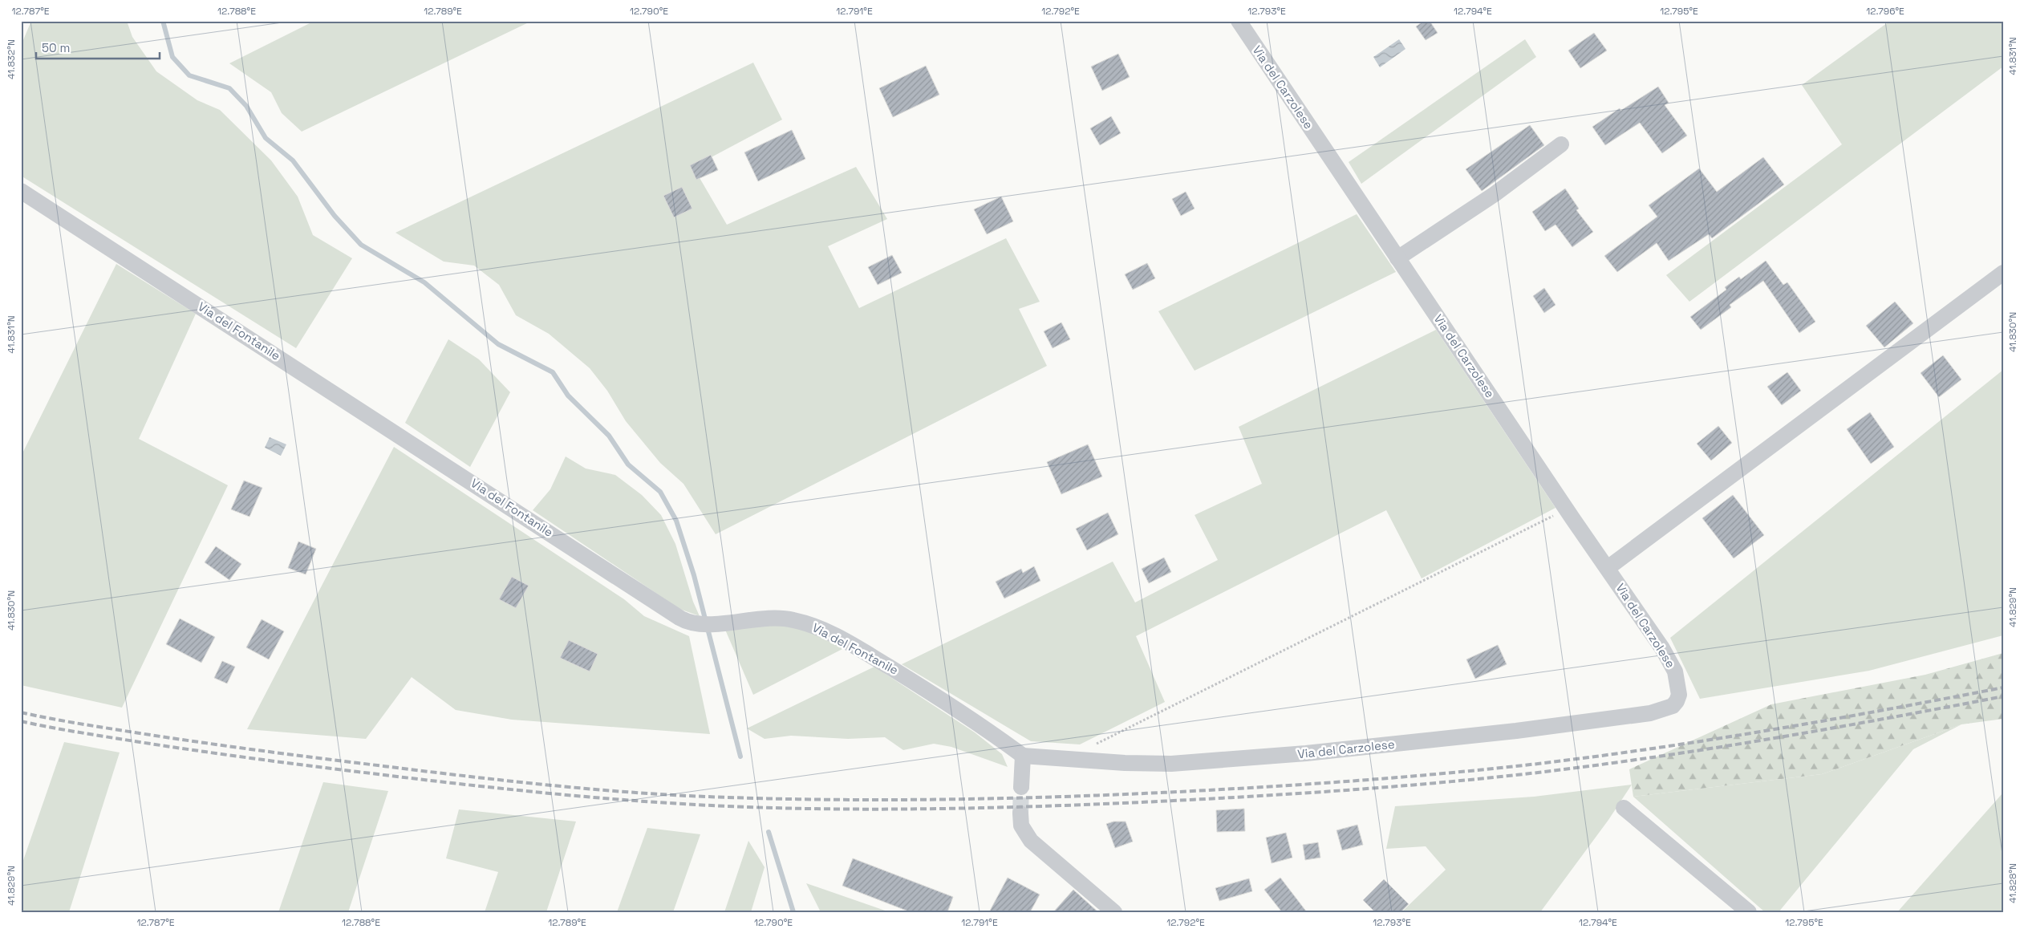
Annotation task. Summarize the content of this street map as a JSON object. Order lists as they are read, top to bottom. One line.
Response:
{"streets":{"street":["Via del Carzolese","Via del Fontanile"]},"crossings":[["Via del Carzolese","Via del Fontanile"]],"scale_bar":"50 m","coordinates":["12.787°E","12.788°E","12.789°E","12.790°E","12.791°E","12.792°E","12.793°E","12.794°E","12.795°E","12.796°E","41.831°N","41.832°N","41.830°N","41.829°N","41.828°N"]}
